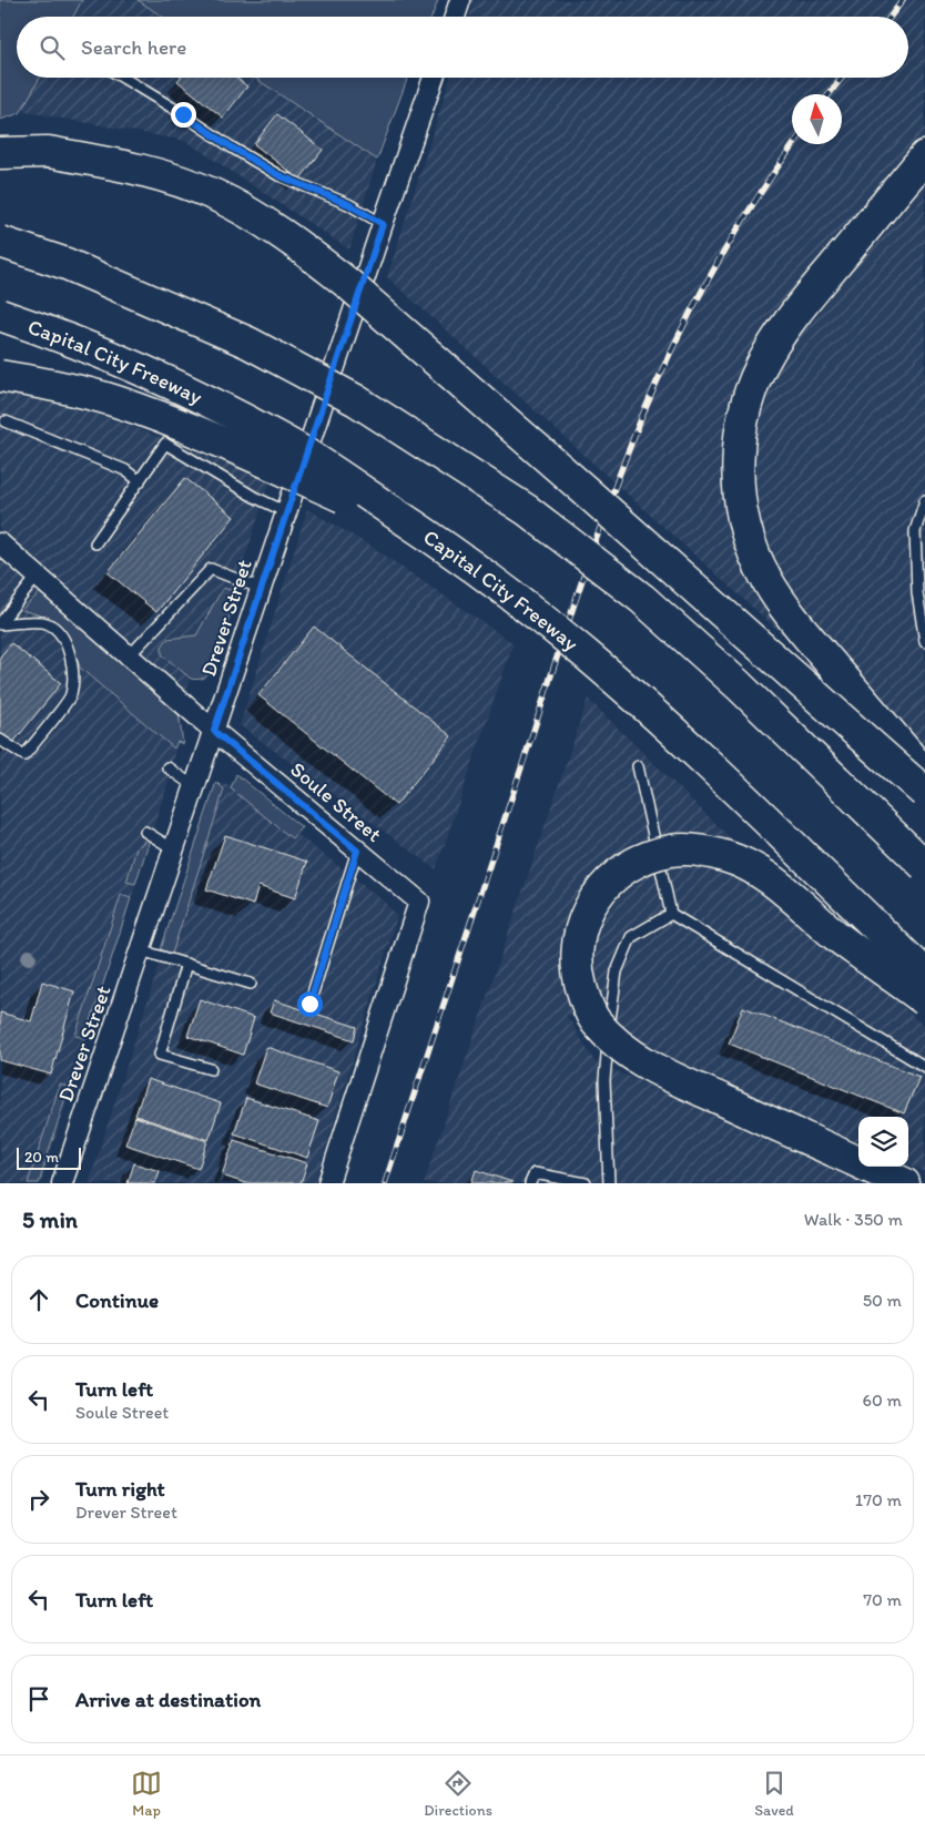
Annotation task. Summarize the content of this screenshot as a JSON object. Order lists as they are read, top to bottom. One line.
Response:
{"streets":{"highway":["Capital City Freeway"],"street":["Drever Street","Soule Street"]},"crossings":[["Drever Street","Soule Street"]],"scale_bar":"20 m","north":"top","page":{"search":"Search here","scale":"20 m","heading":["5 min","Walk · 350 m"],"list":[["Continue","50 m"],["Turn left","Soule Street","60 m"],["Turn right","Drever Street","170 m"],["Turn left","70 m"],"Arrive at destination"],"nav":["Map","Directions","Saved"]}}
